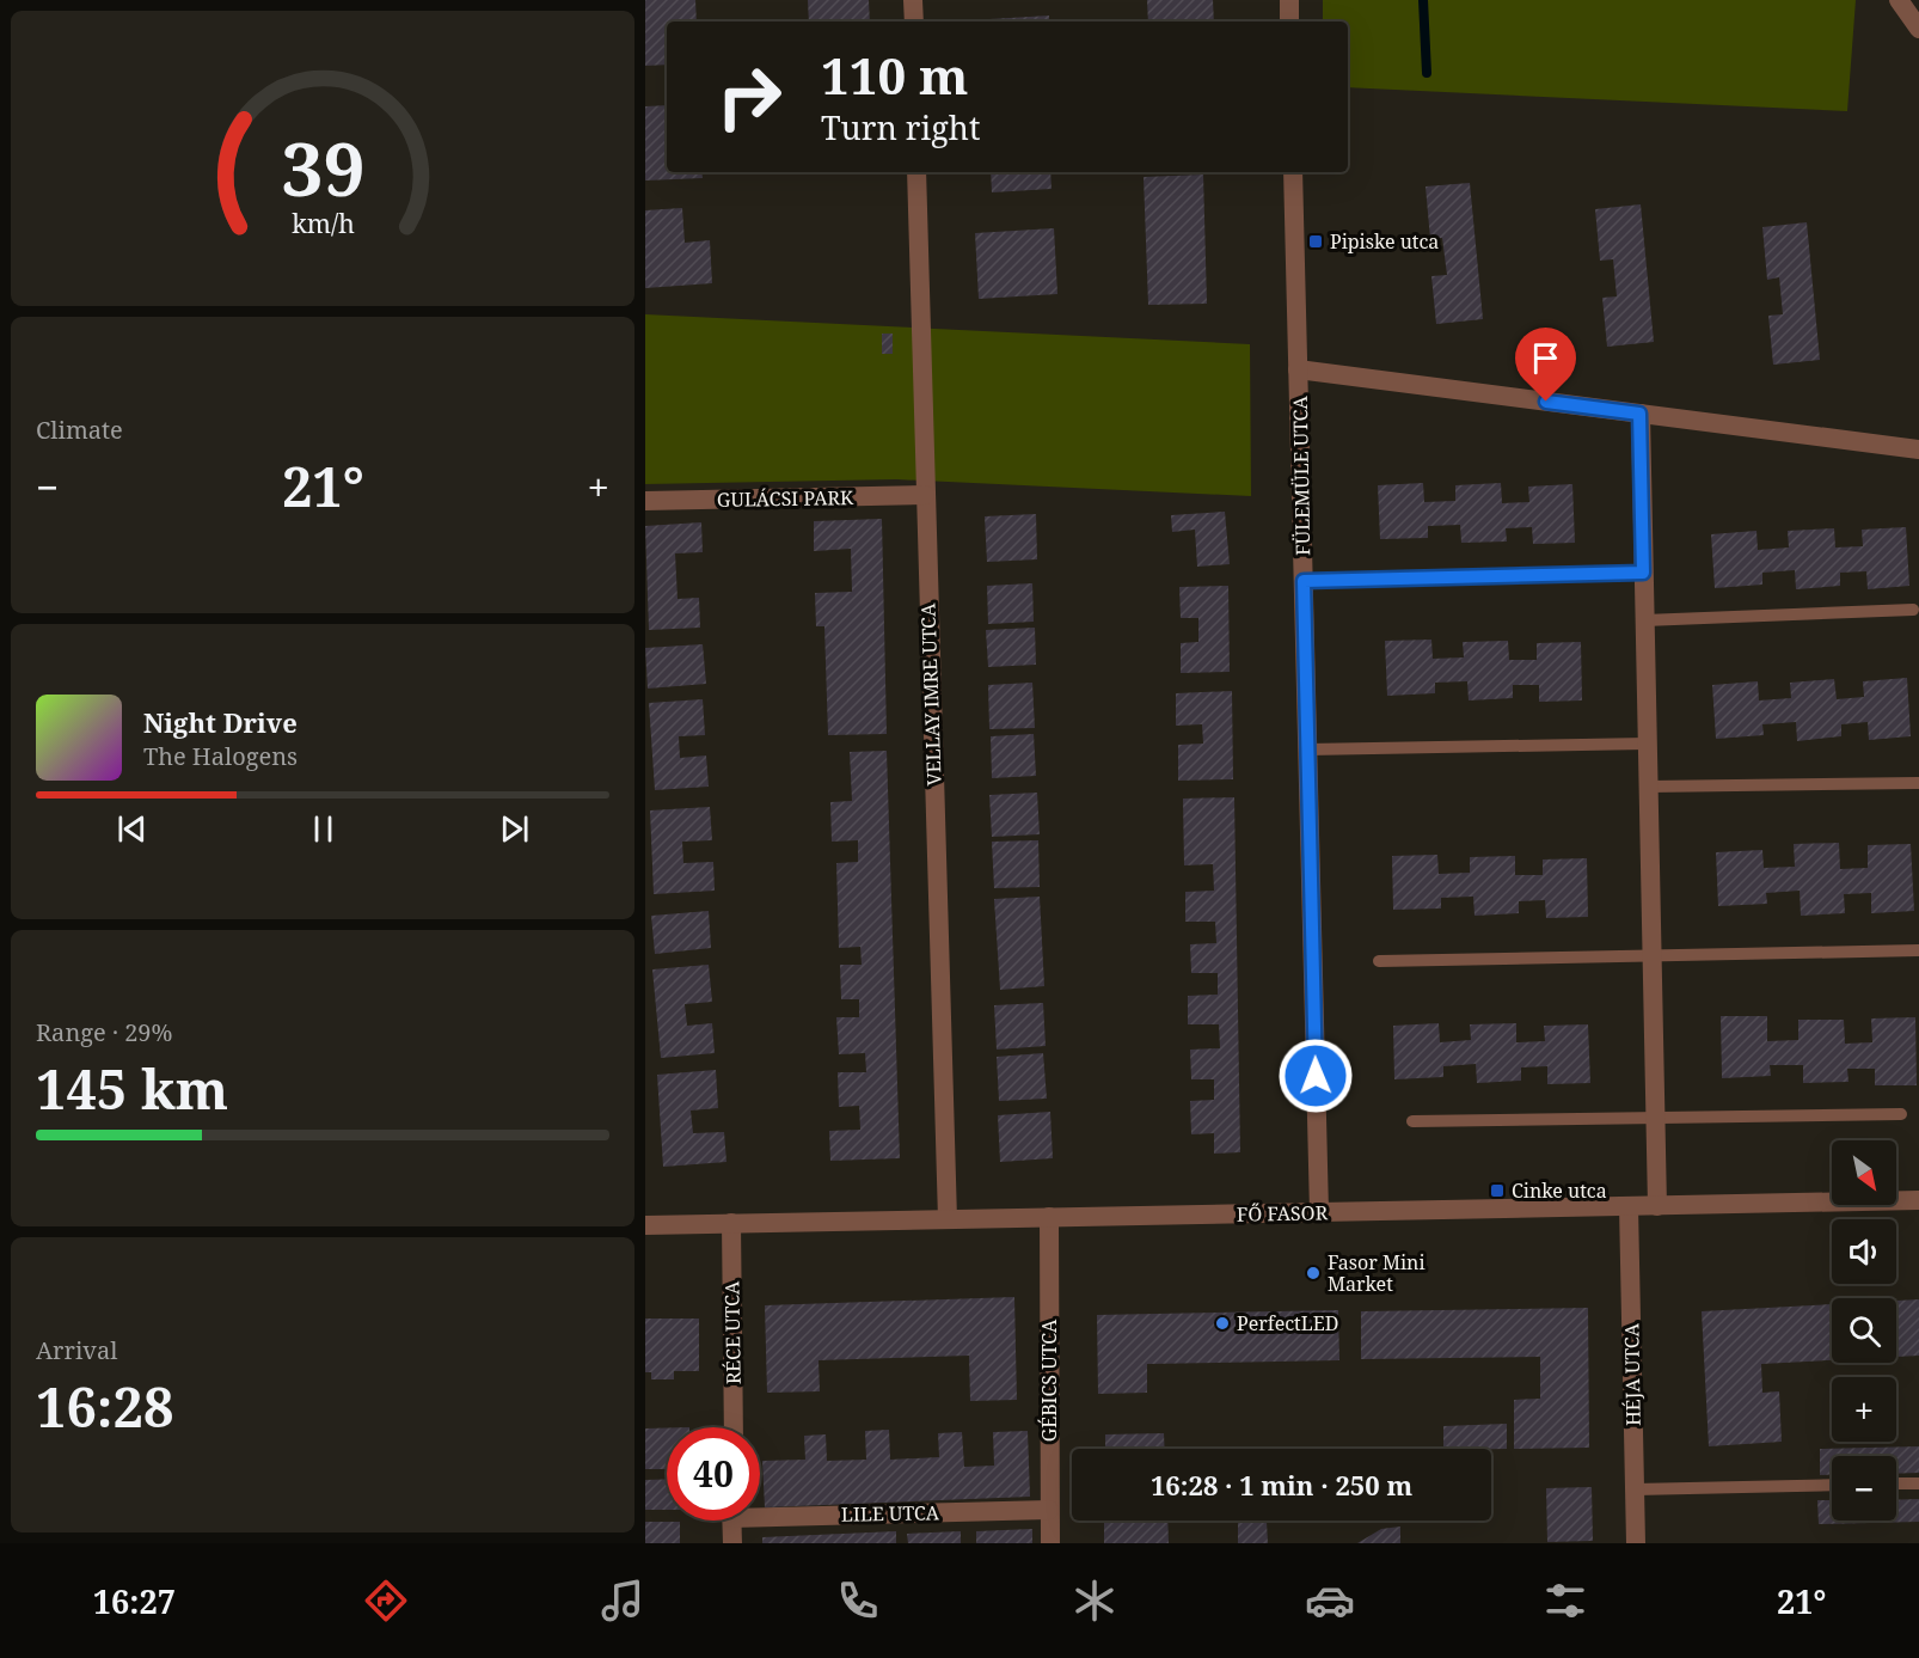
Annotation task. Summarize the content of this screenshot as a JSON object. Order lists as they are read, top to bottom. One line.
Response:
{"streets":{"street":["FÜLEMÜLE UTCA","GULÁCSI PARK","VELLAY IMRE UTCA","FŐ FASOR","RÉCE UTCA","HÉJA UTCA","GÉBICS UTCA","LILE UTCA"]},"crossings":[["FÜLEMÜLE UTCA","FŐ FASOR"],["GULÁCSI PARK","VELLAY IMRE UTCA"],["VELLAY IMRE UTCA","FŐ FASOR"],["FŐ FASOR","RÉCE UTCA"],["FŐ FASOR","HÉJA UTCA"],["FŐ FASOR","GÉBICS UTCA"],["GÉBICS UTCA","LILE UTCA"]],"places":{"transit":["Pipiske utca","Cinke utca"],"other":["Fasor Mini Market","PerfectLED"]},"north":"bottom right","page":{"turn":["110 m","Turn right"],"tile":["Climate",["Range · 29%","145 km"],["Arrival","16:28"]],"heat":["−","21°","+"],"song":["Night Drive","The Halogens"],"map_buttons":["+","−"],"limit":"40","trip":"16:28 · 1 min · 250 m","tabs":["16:27","21°"],"gauge":["39","km/h"]}}
